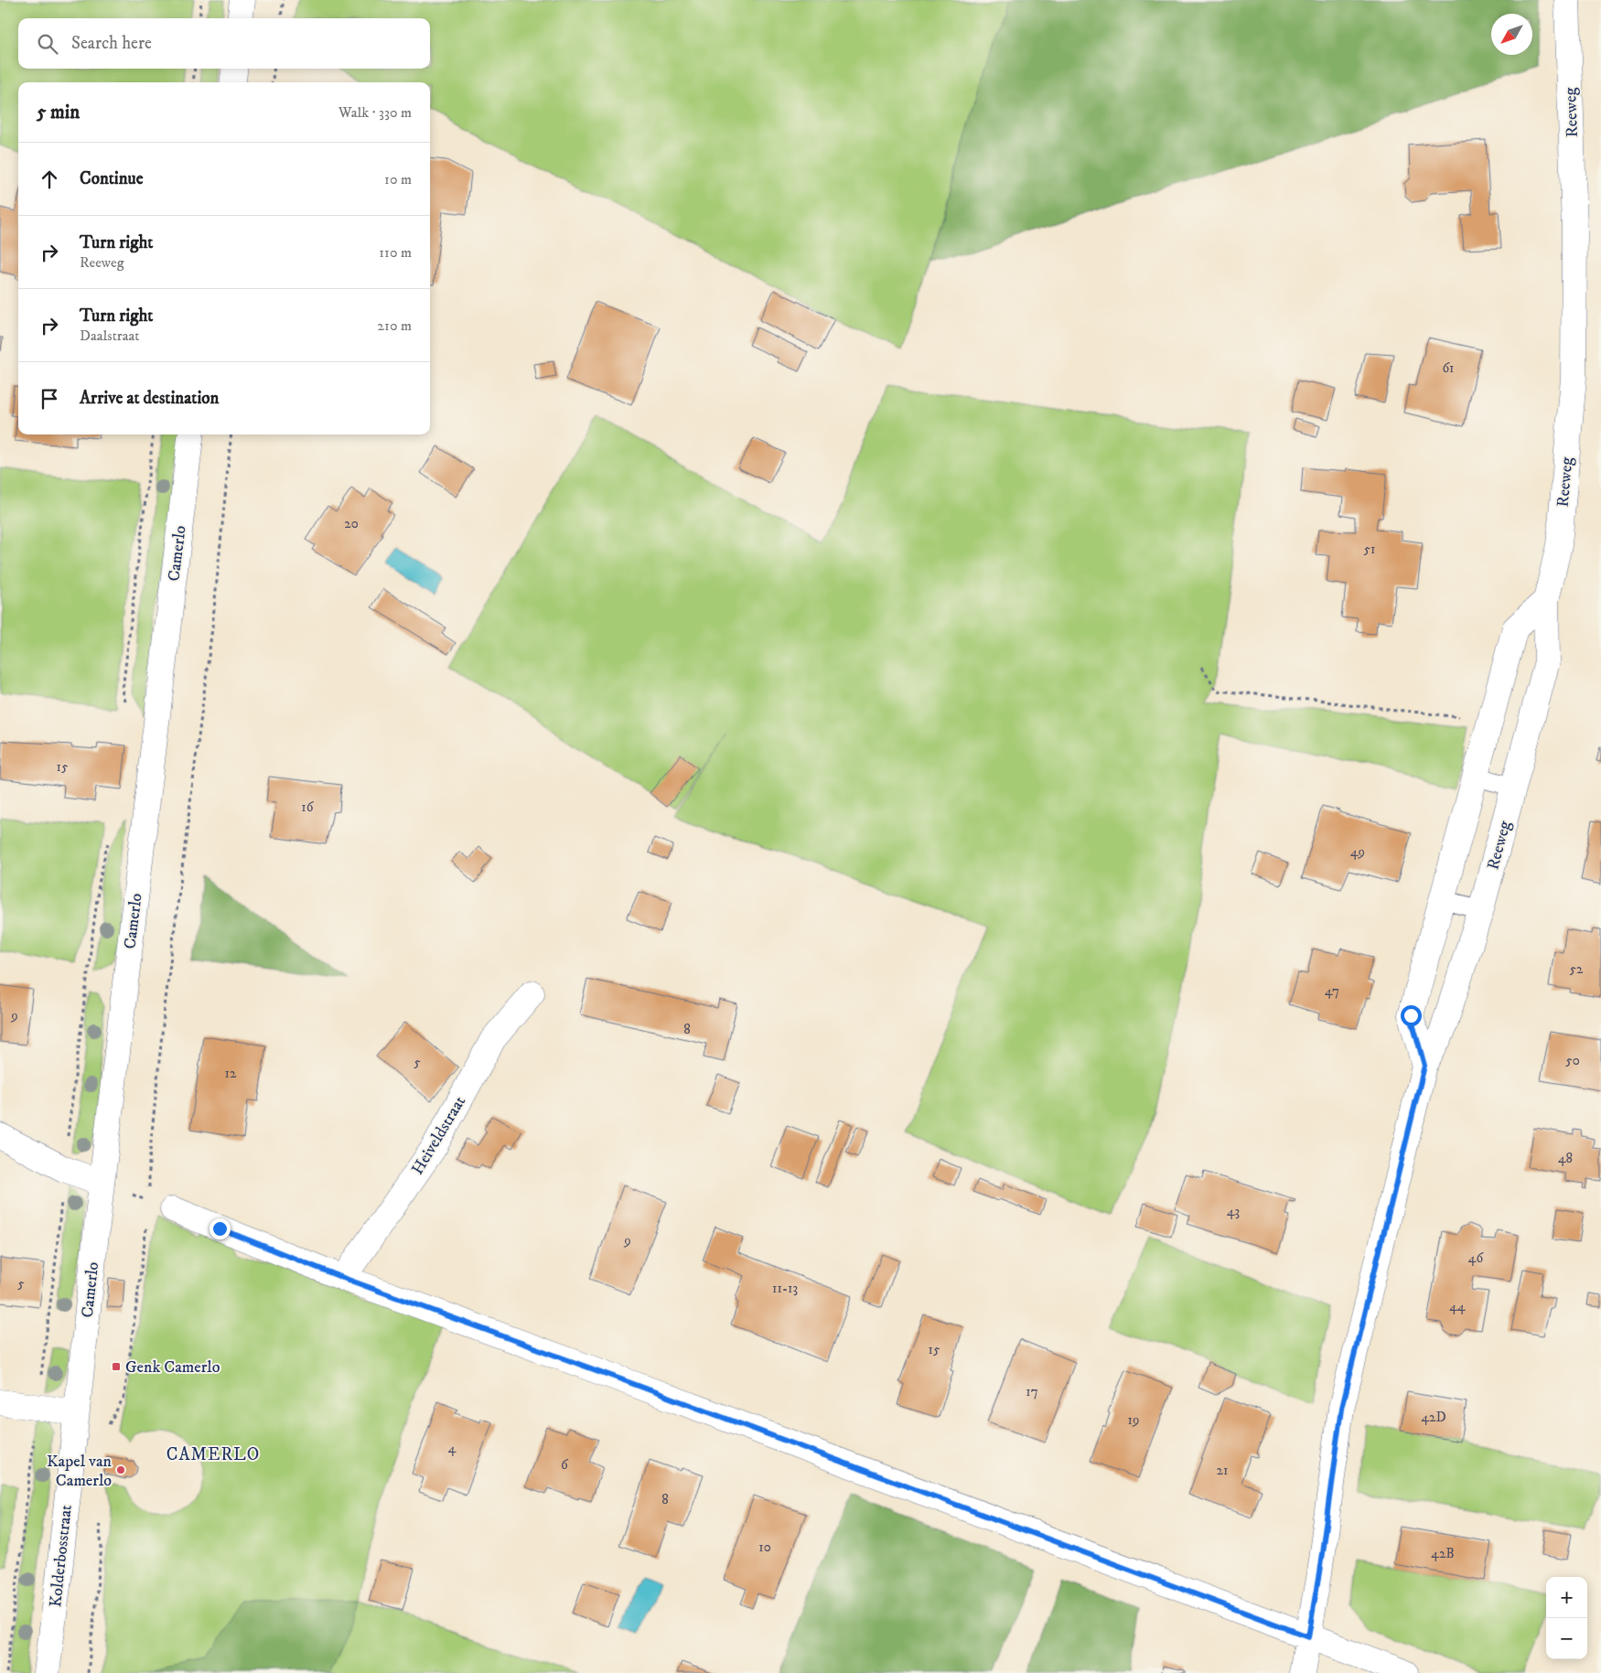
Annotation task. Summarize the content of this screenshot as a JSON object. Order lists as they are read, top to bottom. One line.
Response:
{"streets":{"street":["Reeweg","Camerlo","Heiveldstraat","Kolderbosstraat"]},"crossings":[["Camerlo","Kolderbosstraat"]],"districts":["CAMERLO"],"places":{"transit":["Genk Camerlo"],"other":["Kapel van Camerlo"]},"house_numbers":["61","20","51","15","16","49","52","47","9","8","50","5","12","48","43","9","46","5","11-13","44","15","17","42D","19","4","6","21","8","10","42B"],"north":"bottom left","page":{"search":"Search here","heading":["5 min","Walk · 330 m"],"list":[["Continue","10 m"],["Turn right","Reeweg","110 m"],["Turn right","Daalstraat","210 m"],"Arrive at destination"],"map_buttons":["+","−"]}}
